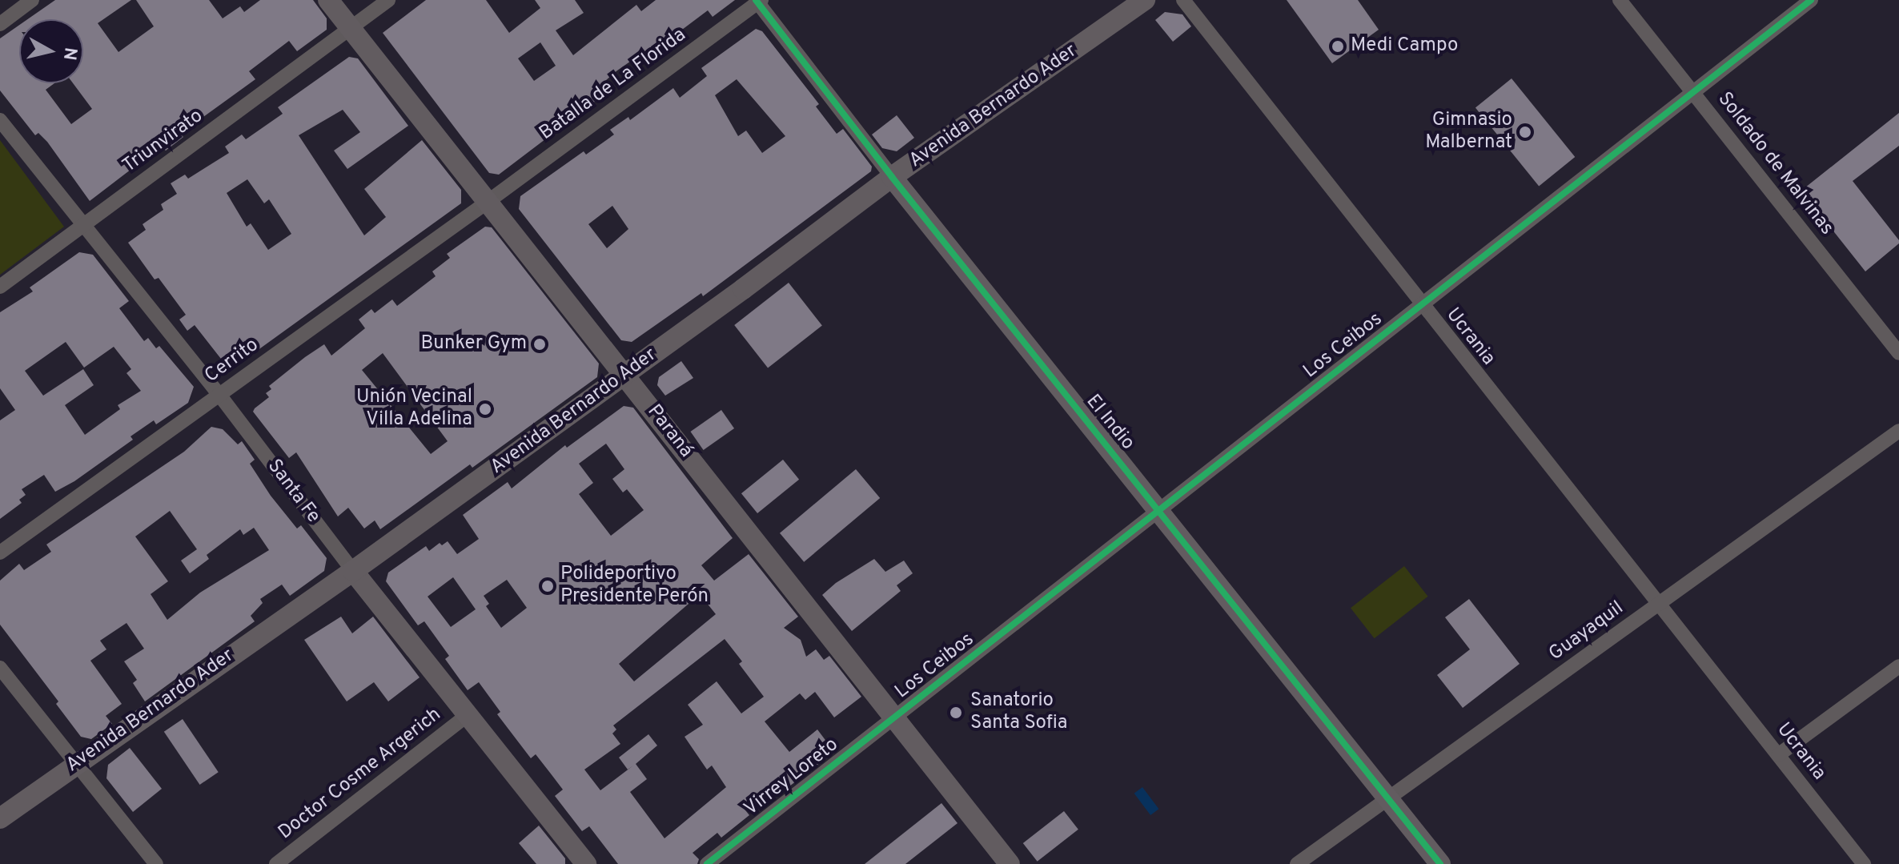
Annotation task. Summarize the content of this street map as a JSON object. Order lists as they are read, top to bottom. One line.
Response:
{"streets":{"street":["Batalla de La Florida","Avenida Bernardo Ader","Triunvirato","Soldado de Malvinas","Ucrania","Los Ceibos","Cerrito","El Indio","Paraná","Santa Fe","Guayaquil","Doctor Cosme Argerich","Virrey Loreto"]},"crossings":[["Batalla de La Florida","Cerrito"],["Batalla de La Florida","El Indio"],["Batalla de La Florida","Paraná"],["Avenida Bernardo Ader","El Indio"],["Avenida Bernardo Ader","Paraná"],["Avenida Bernardo Ader","Santa Fe"],["Triunvirato","Paraná"],["Triunvirato","Santa Fe"],["Soldado de Malvinas","Los Ceibos"],["Ucrania","Los Ceibos"],["Ucrania","Guayaquil"],["Los Ceibos","El Indio"],["Los Ceibos","Paraná"],["Los Ceibos","Virrey Loreto"],["Cerrito","Paraná"],["Cerrito","Santa Fe"],["El Indio","Guayaquil"],["Paraná","Virrey Loreto"],["Santa Fe","Doctor Cosme Argerich"]],"places":["Medi Campo","Gimnasio Malbernat","Bunker Gym","Unión Vecinal Villa Adelina","Polideportivo Presidente Perón","Sanatorio Santa Sofia"],"north":"right"}
